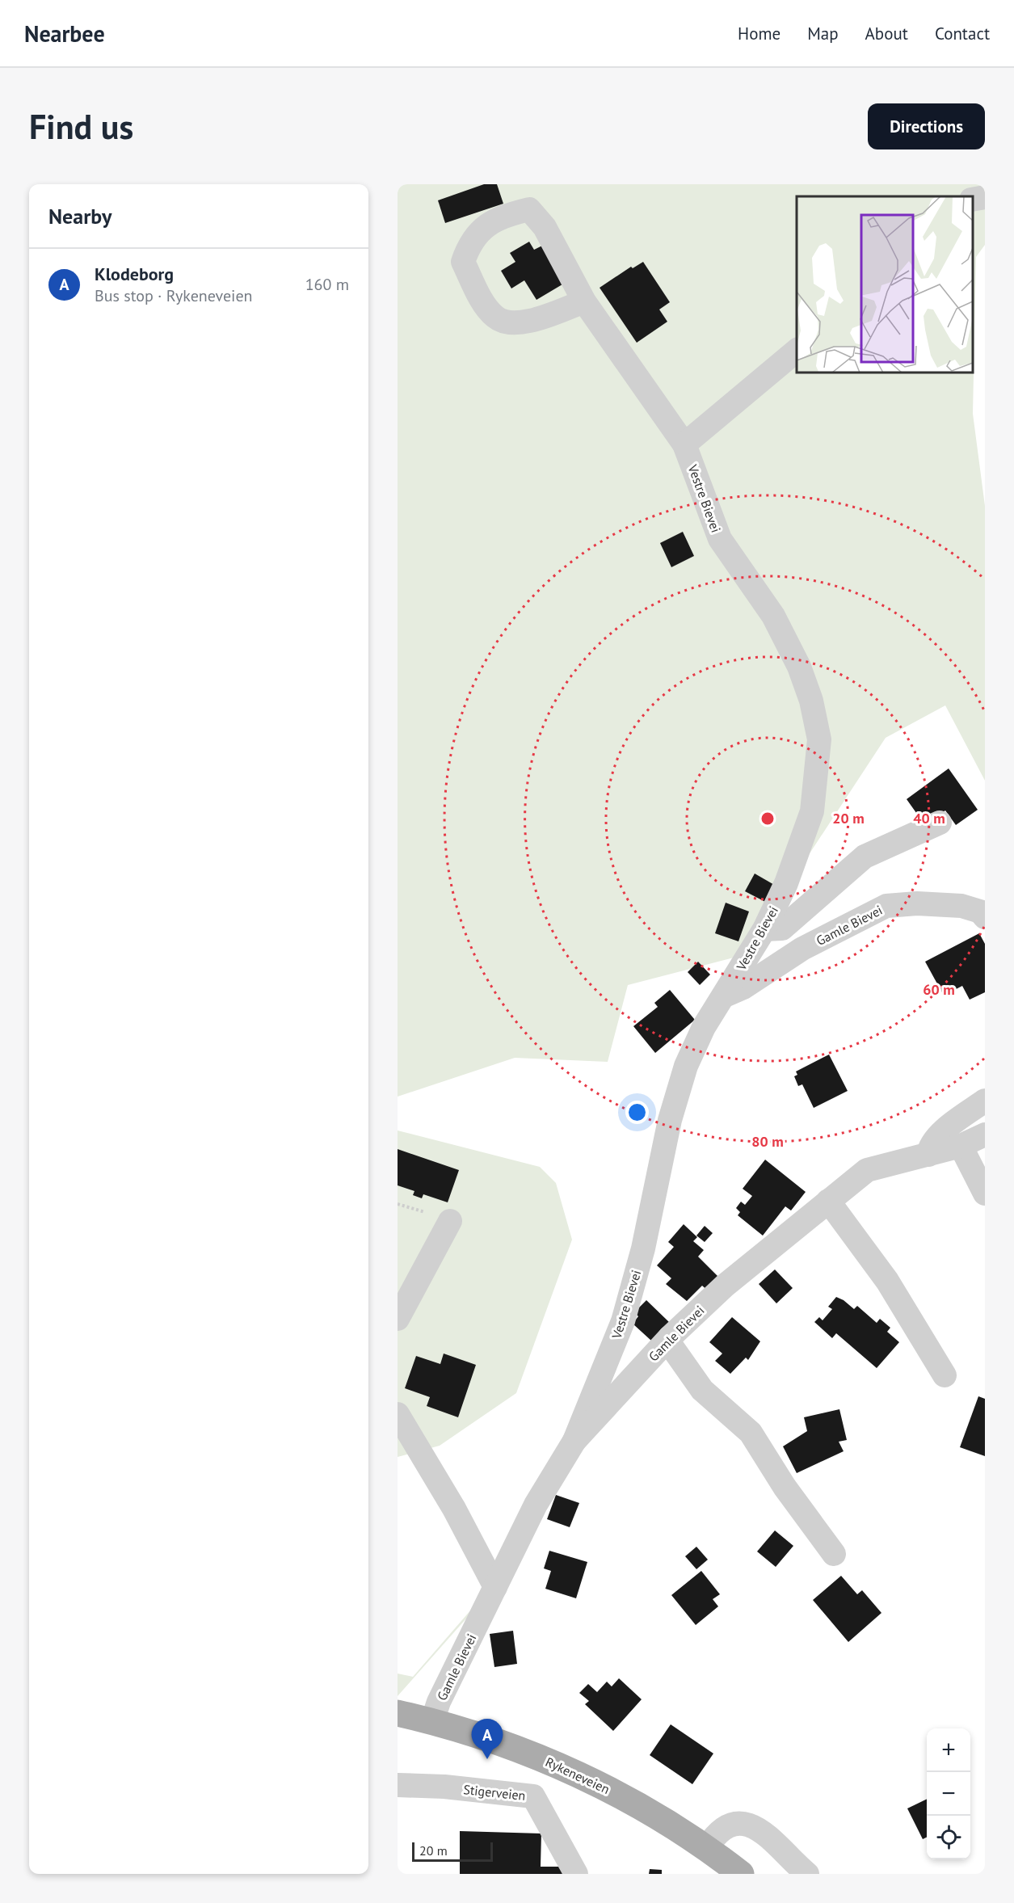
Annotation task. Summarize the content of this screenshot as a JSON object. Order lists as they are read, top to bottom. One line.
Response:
{"streets":{"main road":["Rykeneveien"],"street":["Vestre Bievei","Gamle Bievei","Stigerveien"]},"crossings":[["Vestre Bievei","Gamle Bievei"],["Gamle Bievei","Rykeneveien"]],"scale_bar":"20 m","page":{"header":"Nearbee","nav":["Home","Map","About","Contact"],"buttons":"Directions","title":"Find us","heading":"Nearby","list":[{"mark":"A","name":"Klodeborg","note":"Bus stop · Rykeneveien","value":"160 m"}],"pins":"A","map_buttons":["+","−"],"scale":"20 m"},"rings":["20 m","40 m","60 m","80 m"]}
